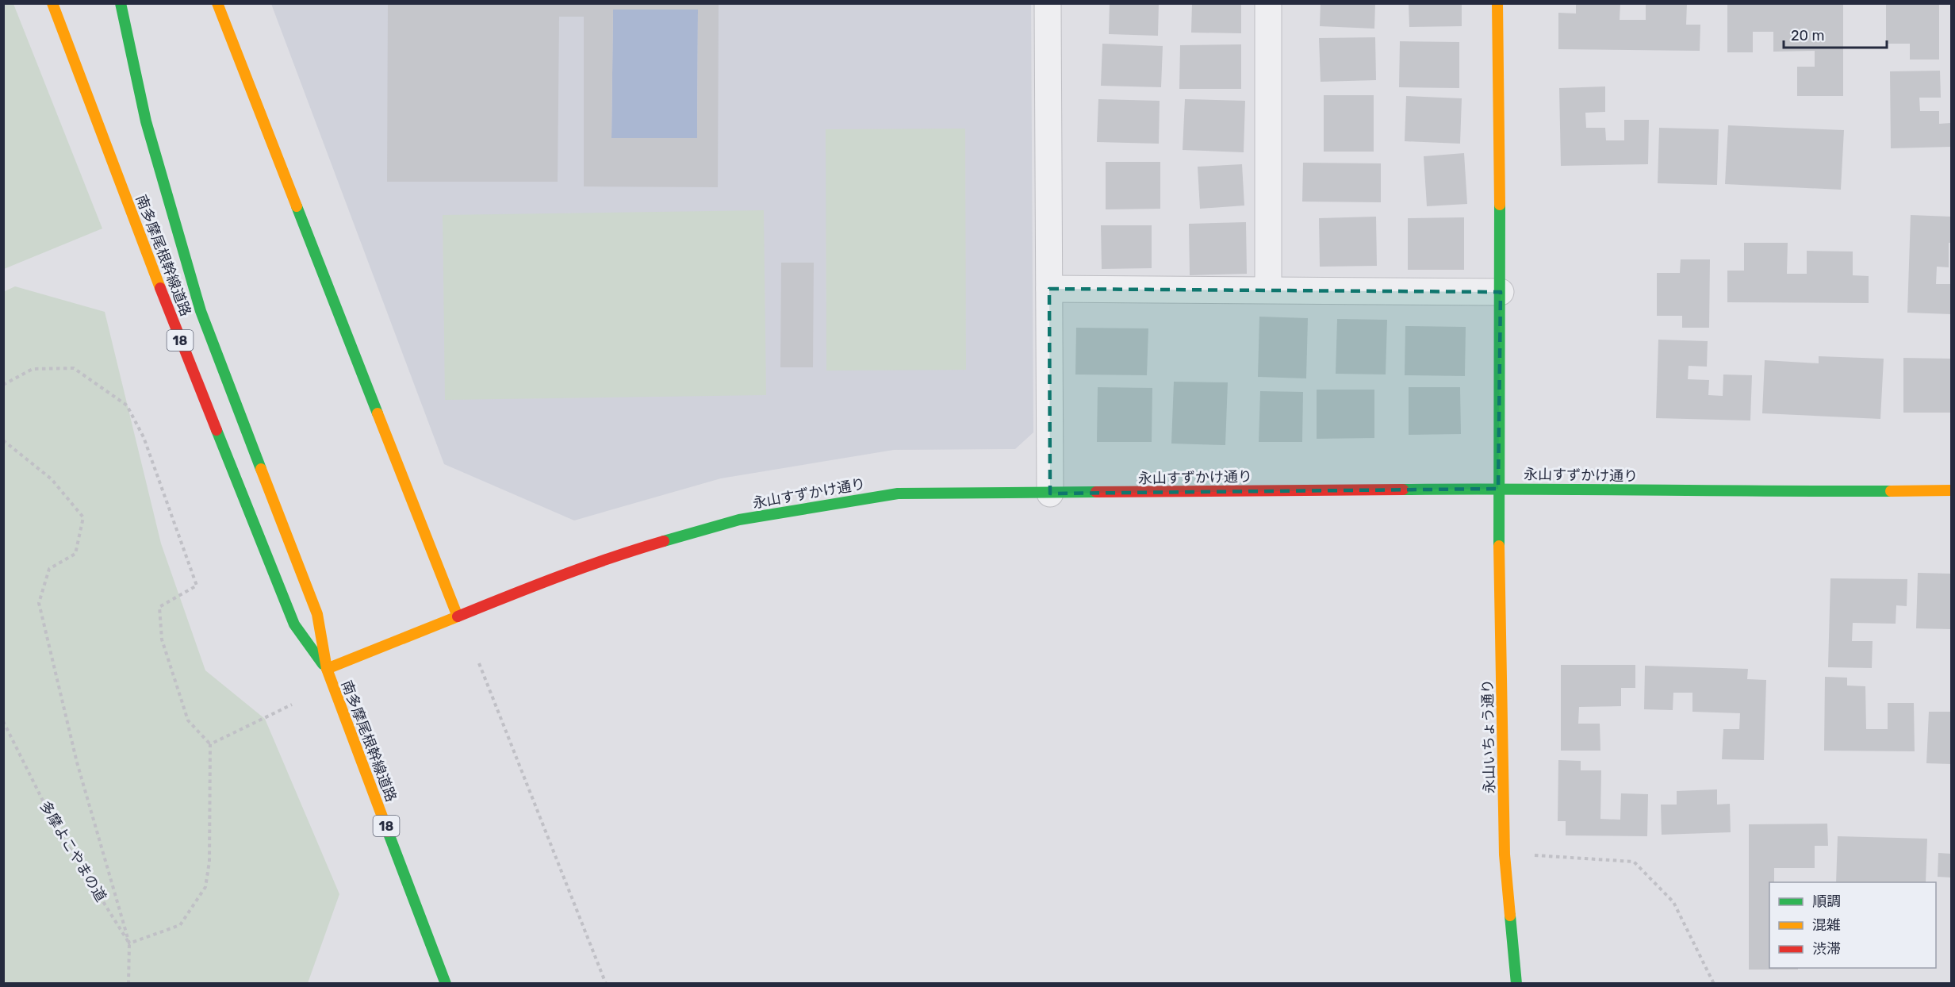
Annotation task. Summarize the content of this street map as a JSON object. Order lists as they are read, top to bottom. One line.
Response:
{"streets":{"main road":["南多摩尾根幹線道路","18","永山すずかけ通り","永山いちょう通り"],"path":["多摩よこやまの道"]},"crossings":[["南多摩尾根幹線道路","永山すずかけ通り"],["永山すずかけ通り","永山いちょう通り"]],"legend":["順調","混雑","渋滞"],"scale_bar":"20 m"}
